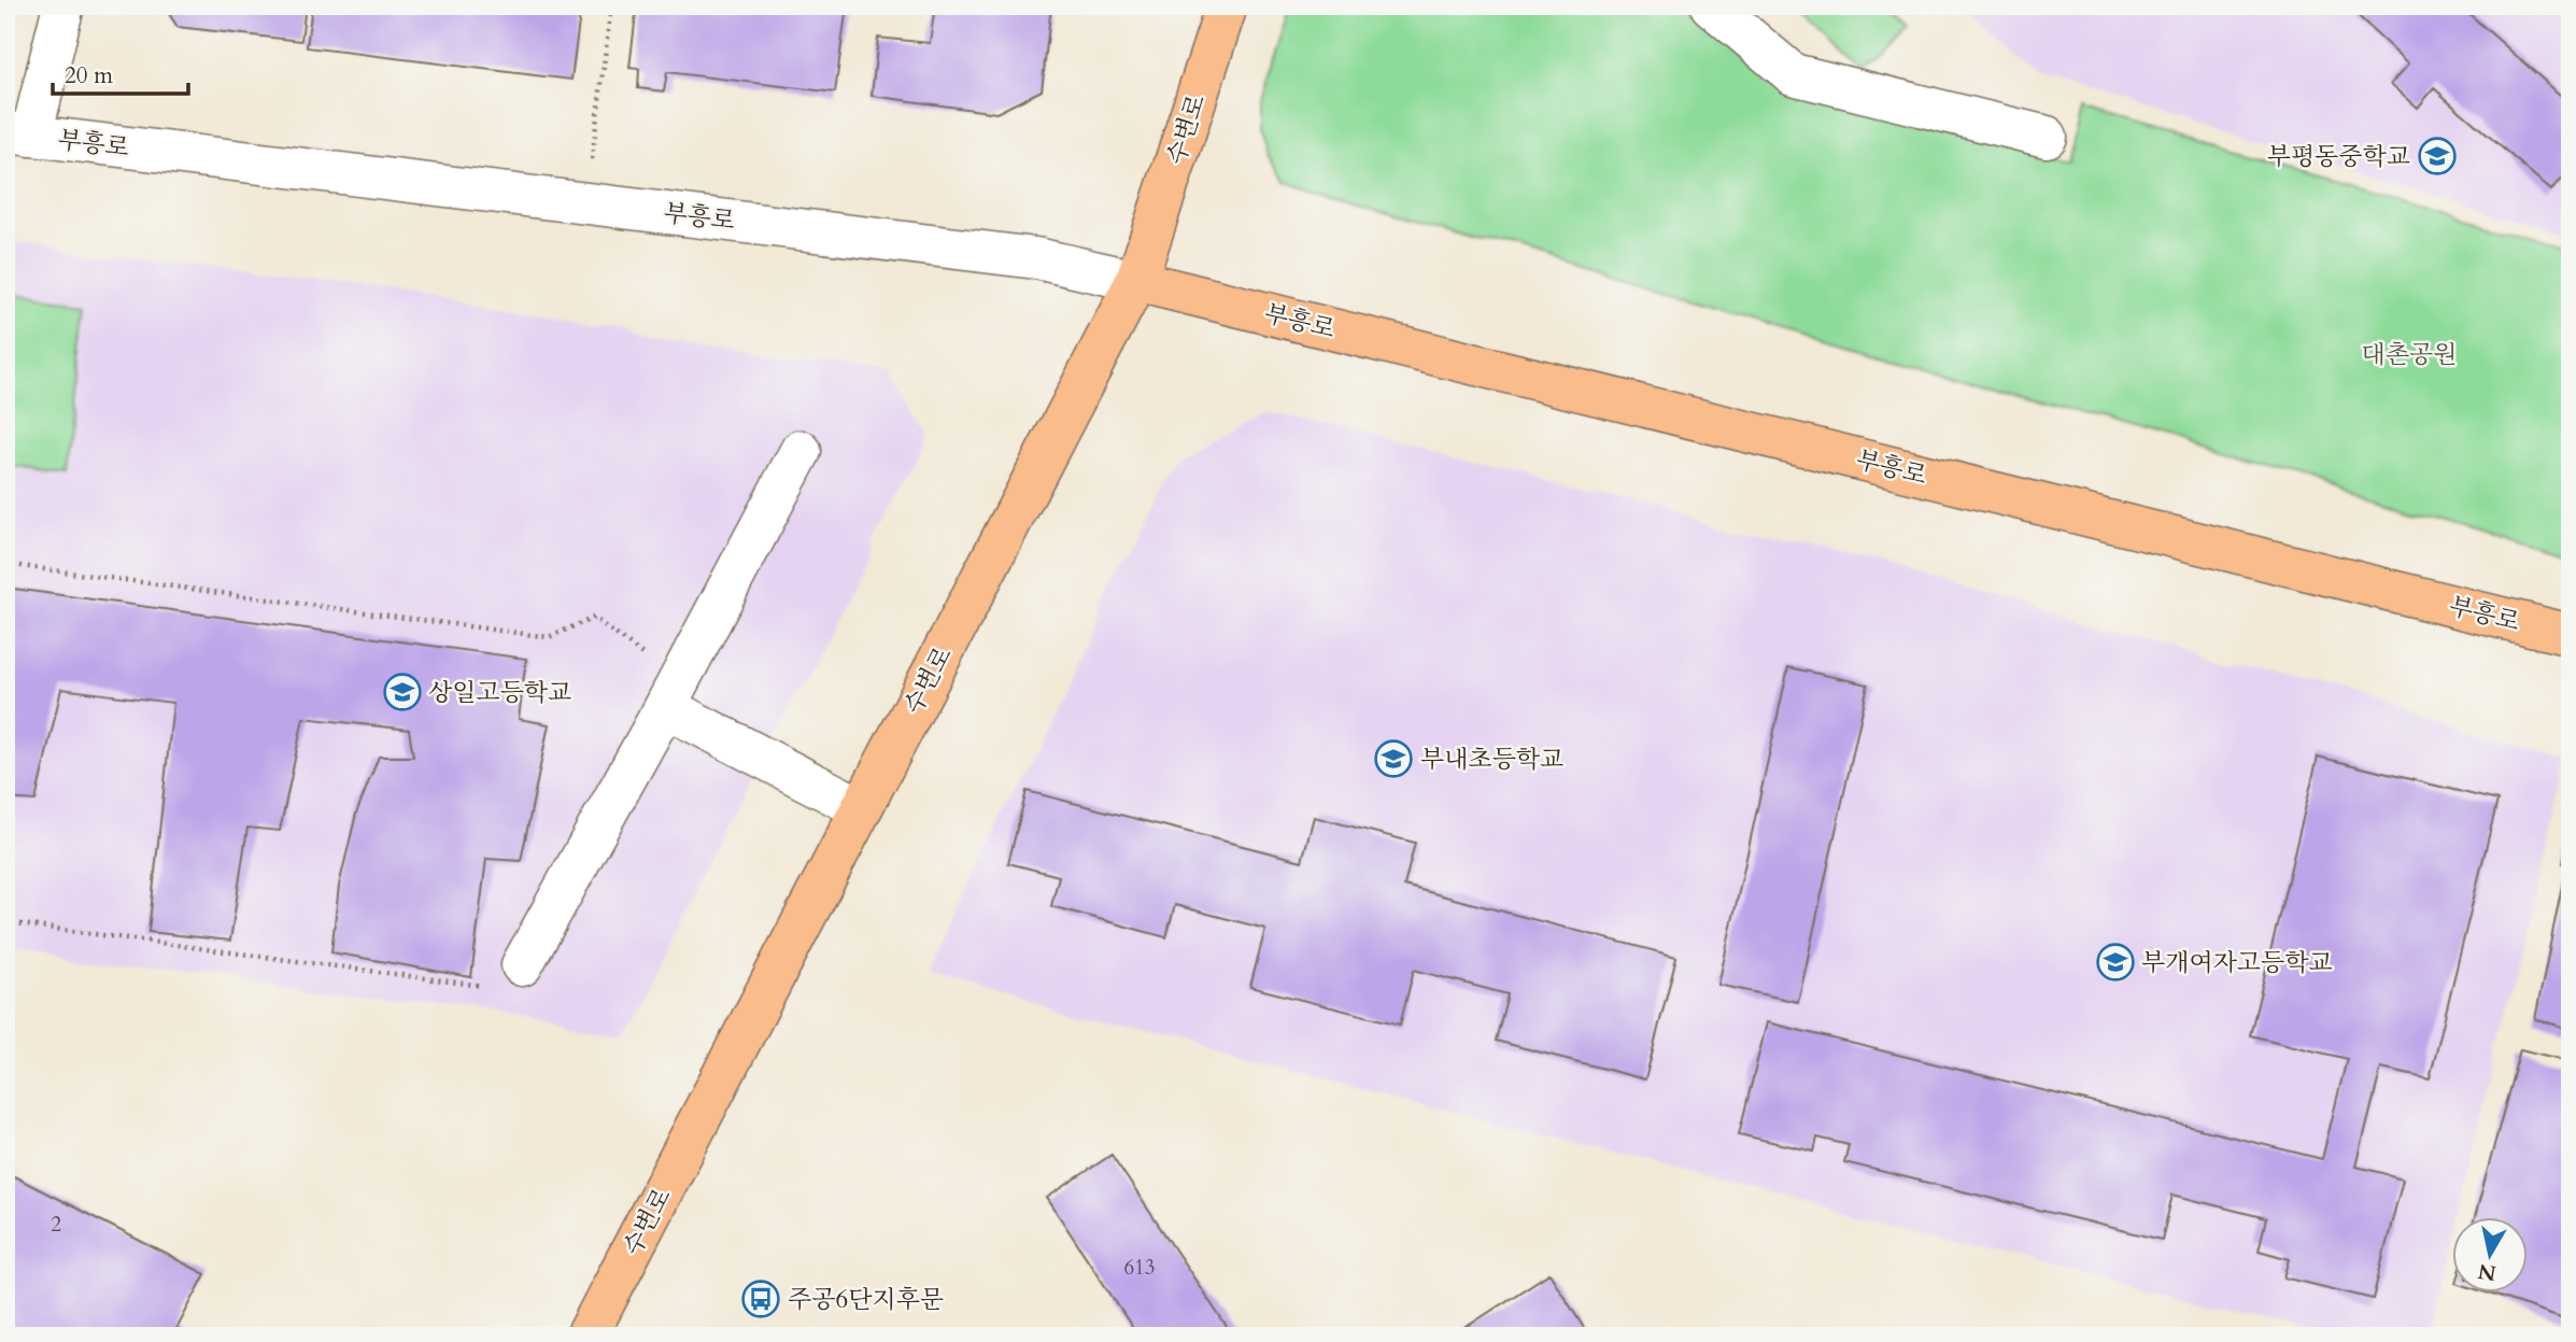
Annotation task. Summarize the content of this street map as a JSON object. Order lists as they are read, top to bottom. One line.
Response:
{"streets":{"main road":["수변로","부흥로"]},"crossings":[["수변로","부흥로"]],"parks":["대촌공원"],"places":{"school or university":["부평동중학교","상일고등학교","부내초등학교","부개여자고등학교"],"bus stop":["주공6단지후문"]},"house_numbers":["2","613"],"scale_bar":"20 m","north":"bottom"}
